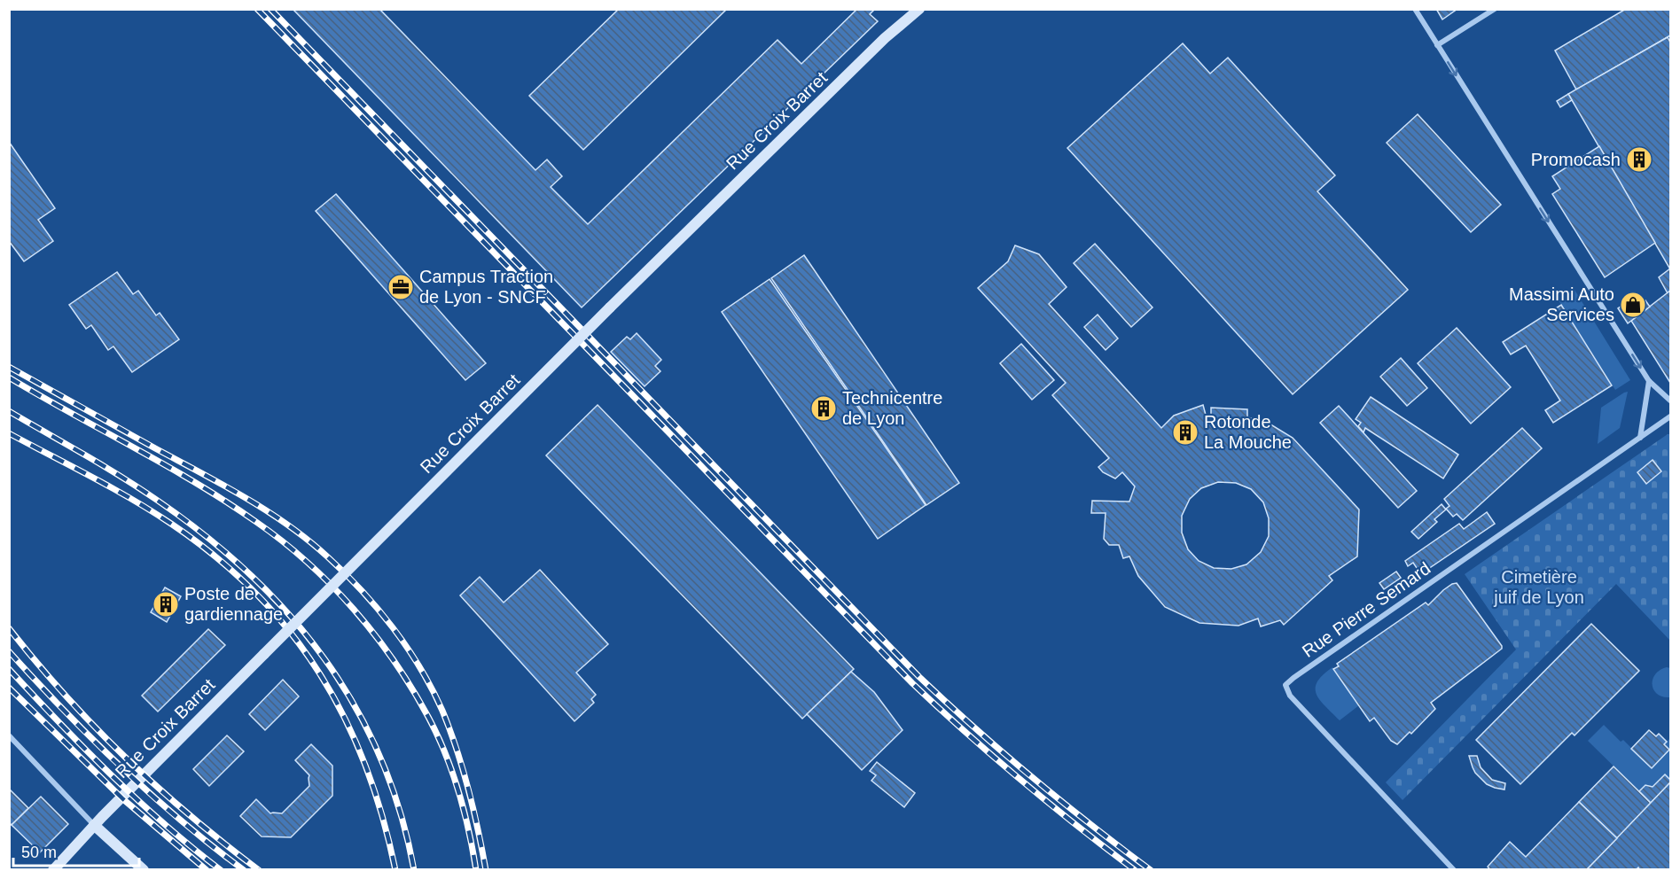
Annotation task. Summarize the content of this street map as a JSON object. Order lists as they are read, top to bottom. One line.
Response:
{"streets":{"street":["Rue Croix Barret","Rue Pierre Semard"]},"parks":["Cimetière juif de Lyon"],"places":{"building":["Promocash","Technicentre de Lyon","Rotonde La Mouche","Poste de gardiennage"],"office":["Campus Traction de Lyon - SNCF"],"shop":["Massimi Auto Services"]},"scale_bar":"50 m"}
